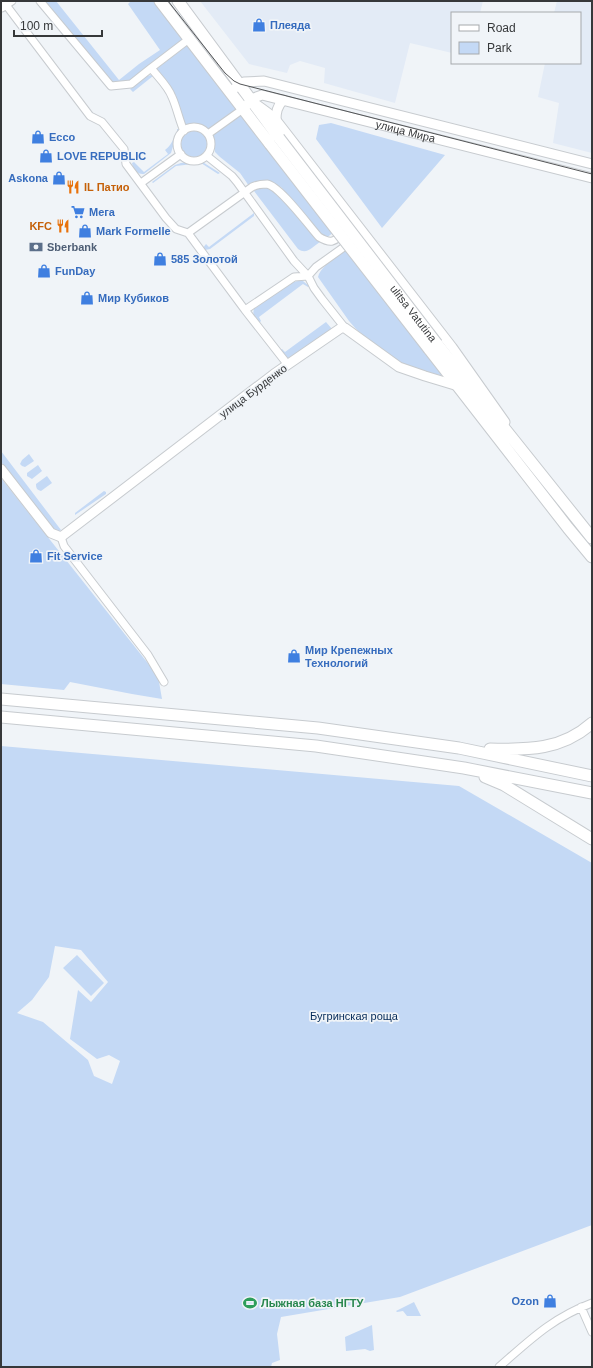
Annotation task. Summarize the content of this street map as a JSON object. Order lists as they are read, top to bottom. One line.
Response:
{"streets":{"main road":["ulitsa Vatutina"],"street":["улица Мира","улица Бурденко"]},"crossings":[["улица Мира","ulitsa Vatutina"]],"parks":["Бугринская роща"],"places":{"shop":["Плеяда","Ecco","LOVE REPUBLIC","Askona","Mark Formelle","585 Золотой","FunDay","Мир Кубиков","Fit Service","Мир Крепежных Технологий","Ozon"],"restaurant":["IL Патио","KFC"],"supermarket":["Мега"],"bank":["Sberbank"],"sports":["Лыжная база НГТУ"]},"legend":["Road","Park"],"scale_bar":"100 m"}
